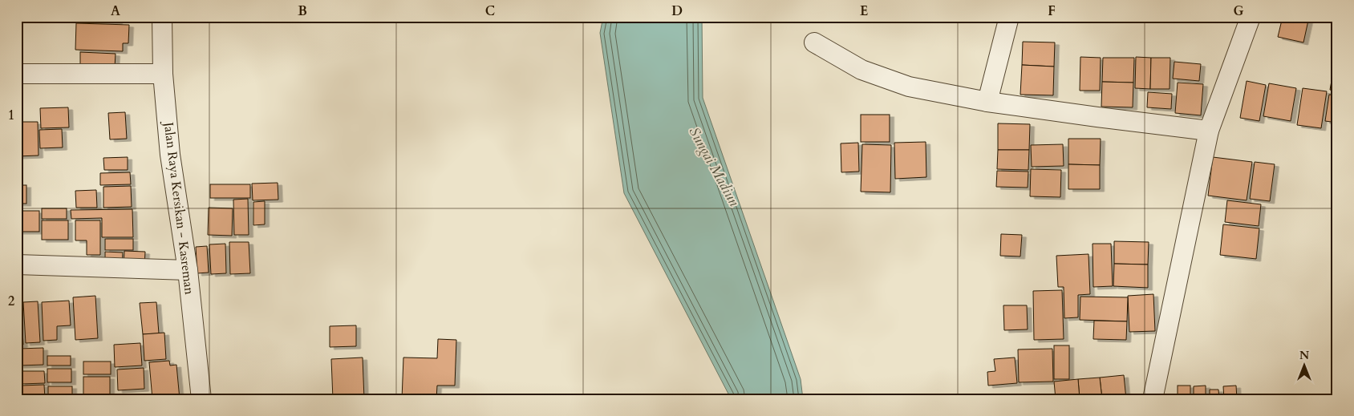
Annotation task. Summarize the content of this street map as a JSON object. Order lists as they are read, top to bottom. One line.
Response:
{"streets":{"street":["Jalan Raya Kersikan - Kasreman"]},"water":["Sungai Madiun"],"north":"top","grid":{"columns":["A","B","C","D","E","F","G"],"rows":["1","2"]}}
